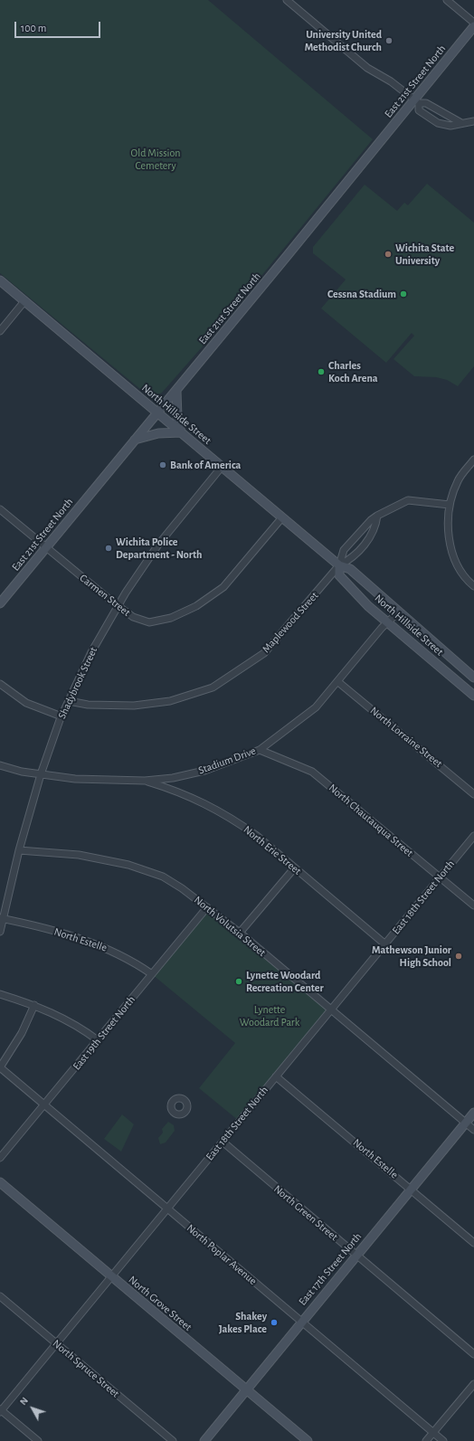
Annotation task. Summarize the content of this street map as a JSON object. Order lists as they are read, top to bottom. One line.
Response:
{"streets":{"main road":["East 21st Street North","North Hillside Street","East 17th Street North","North Grove Street"],"street":["Carmen Street","Maplewood Street","Shadybrook Street","North Lorraine Street","Stadium Drive","North Chautauqua Street","North Erie Street","East 18th Street North","North Volutsia Street","North Estelle","East 19th Street North","North Green Street","North Poplar Avenue","North Spruce Street"]},"crossings":[["East 21st Street North","North Hillside Street"],["East 21st Street North","Carmen Street"],["North Hillside Street","Carmen Street"],["North Hillside Street","Maplewood Street"],["North Hillside Street","Shadybrook Street"],["North Hillside Street","Stadium Drive"],["Carmen Street","Shadybrook Street"],["Maplewood Street","Shadybrook Street"],["Shadybrook Street","Stadium Drive"],["Shadybrook Street","North Volutsia Street"],["Shadybrook Street","North Estelle"],["North Lorraine Street","Stadium Drive"],["Stadium Drive","North Chautauqua Street"],["Stadium Drive","North Erie Street"],["North Chautauqua Street","East 18th Street North"],["North Erie Street","East 18th Street North"],["East 18th Street North","North Volutsia Street"],["East 18th Street North","North Estelle"],["East 18th Street North","North Green Street"],["East 18th Street North","North Poplar Avenue"],["East 18th Street North","North Grove Street"],["East 18th Street North","North Spruce Street"],["North Volutsia Street","East 19th Street North"],["North Volutsia Street","East 17th Street North"],["North Estelle","East 19th Street North"],["North Estelle","East 17th Street North"],["East 19th Street North","North Poplar Avenue"],["North Green Street","East 17th Street North"],["North Poplar Avenue","East 17th Street North"],["East 17th Street North","North Grove Street"]],"parks":["Old Mission Cemetery","Lynette Woodard Park"],"places":["University United Methodist Church","Wichita State University","Cessna Stadium","Charles Koch Arena","Bank of America","Wichita Police Department - North","Mathewson Junior High School","Lynette Woodard Recreation Center","Shakey Jakes Place"],"scale_bar":"100 m","north":"top left"}
